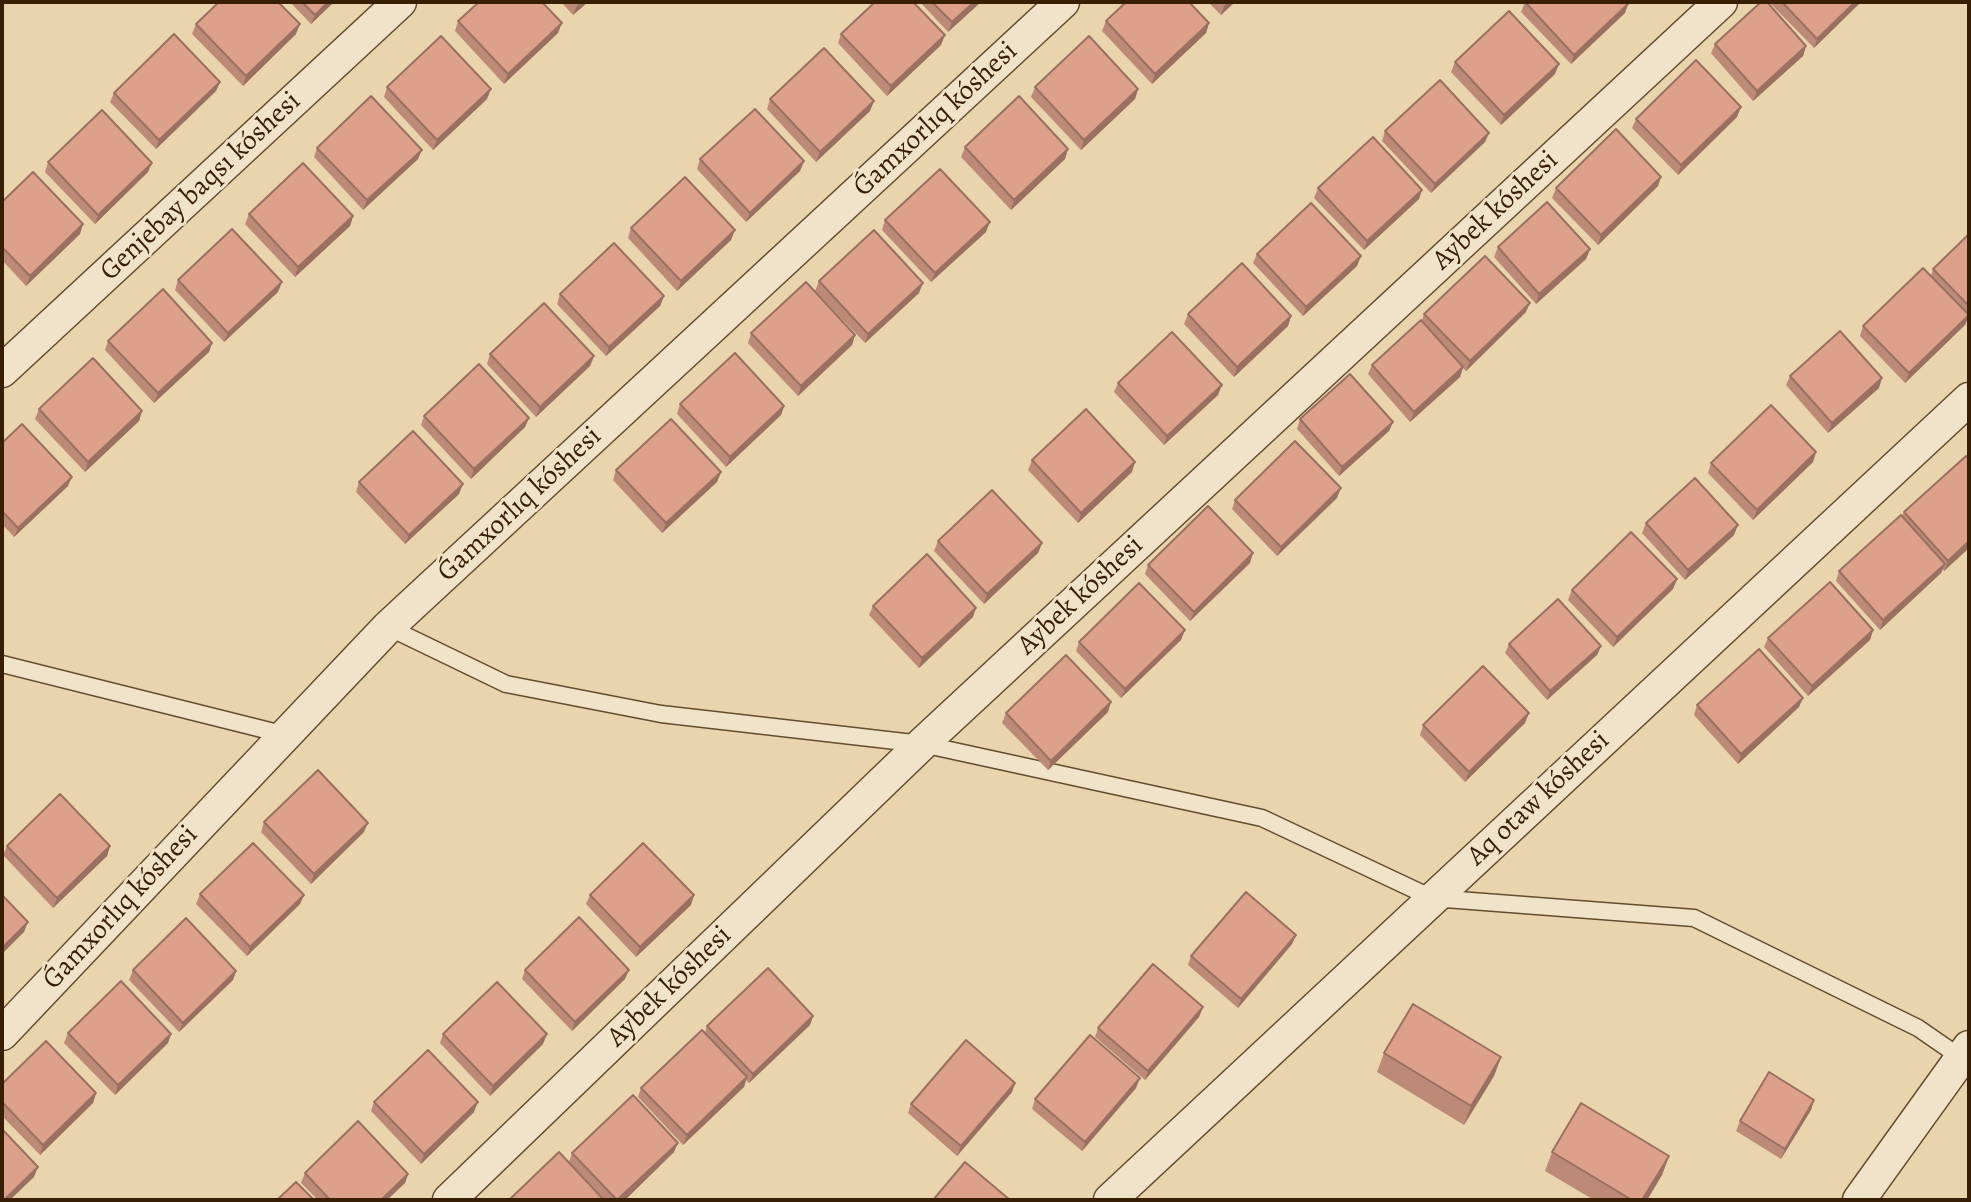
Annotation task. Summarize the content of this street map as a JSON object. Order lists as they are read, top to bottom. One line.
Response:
{"streets":{"street":["Ǵamxorlıq kóshesi","Genjebay baqsı kóshesi","Aybek kóshesi","Aq otaw kóshesi"]}}
